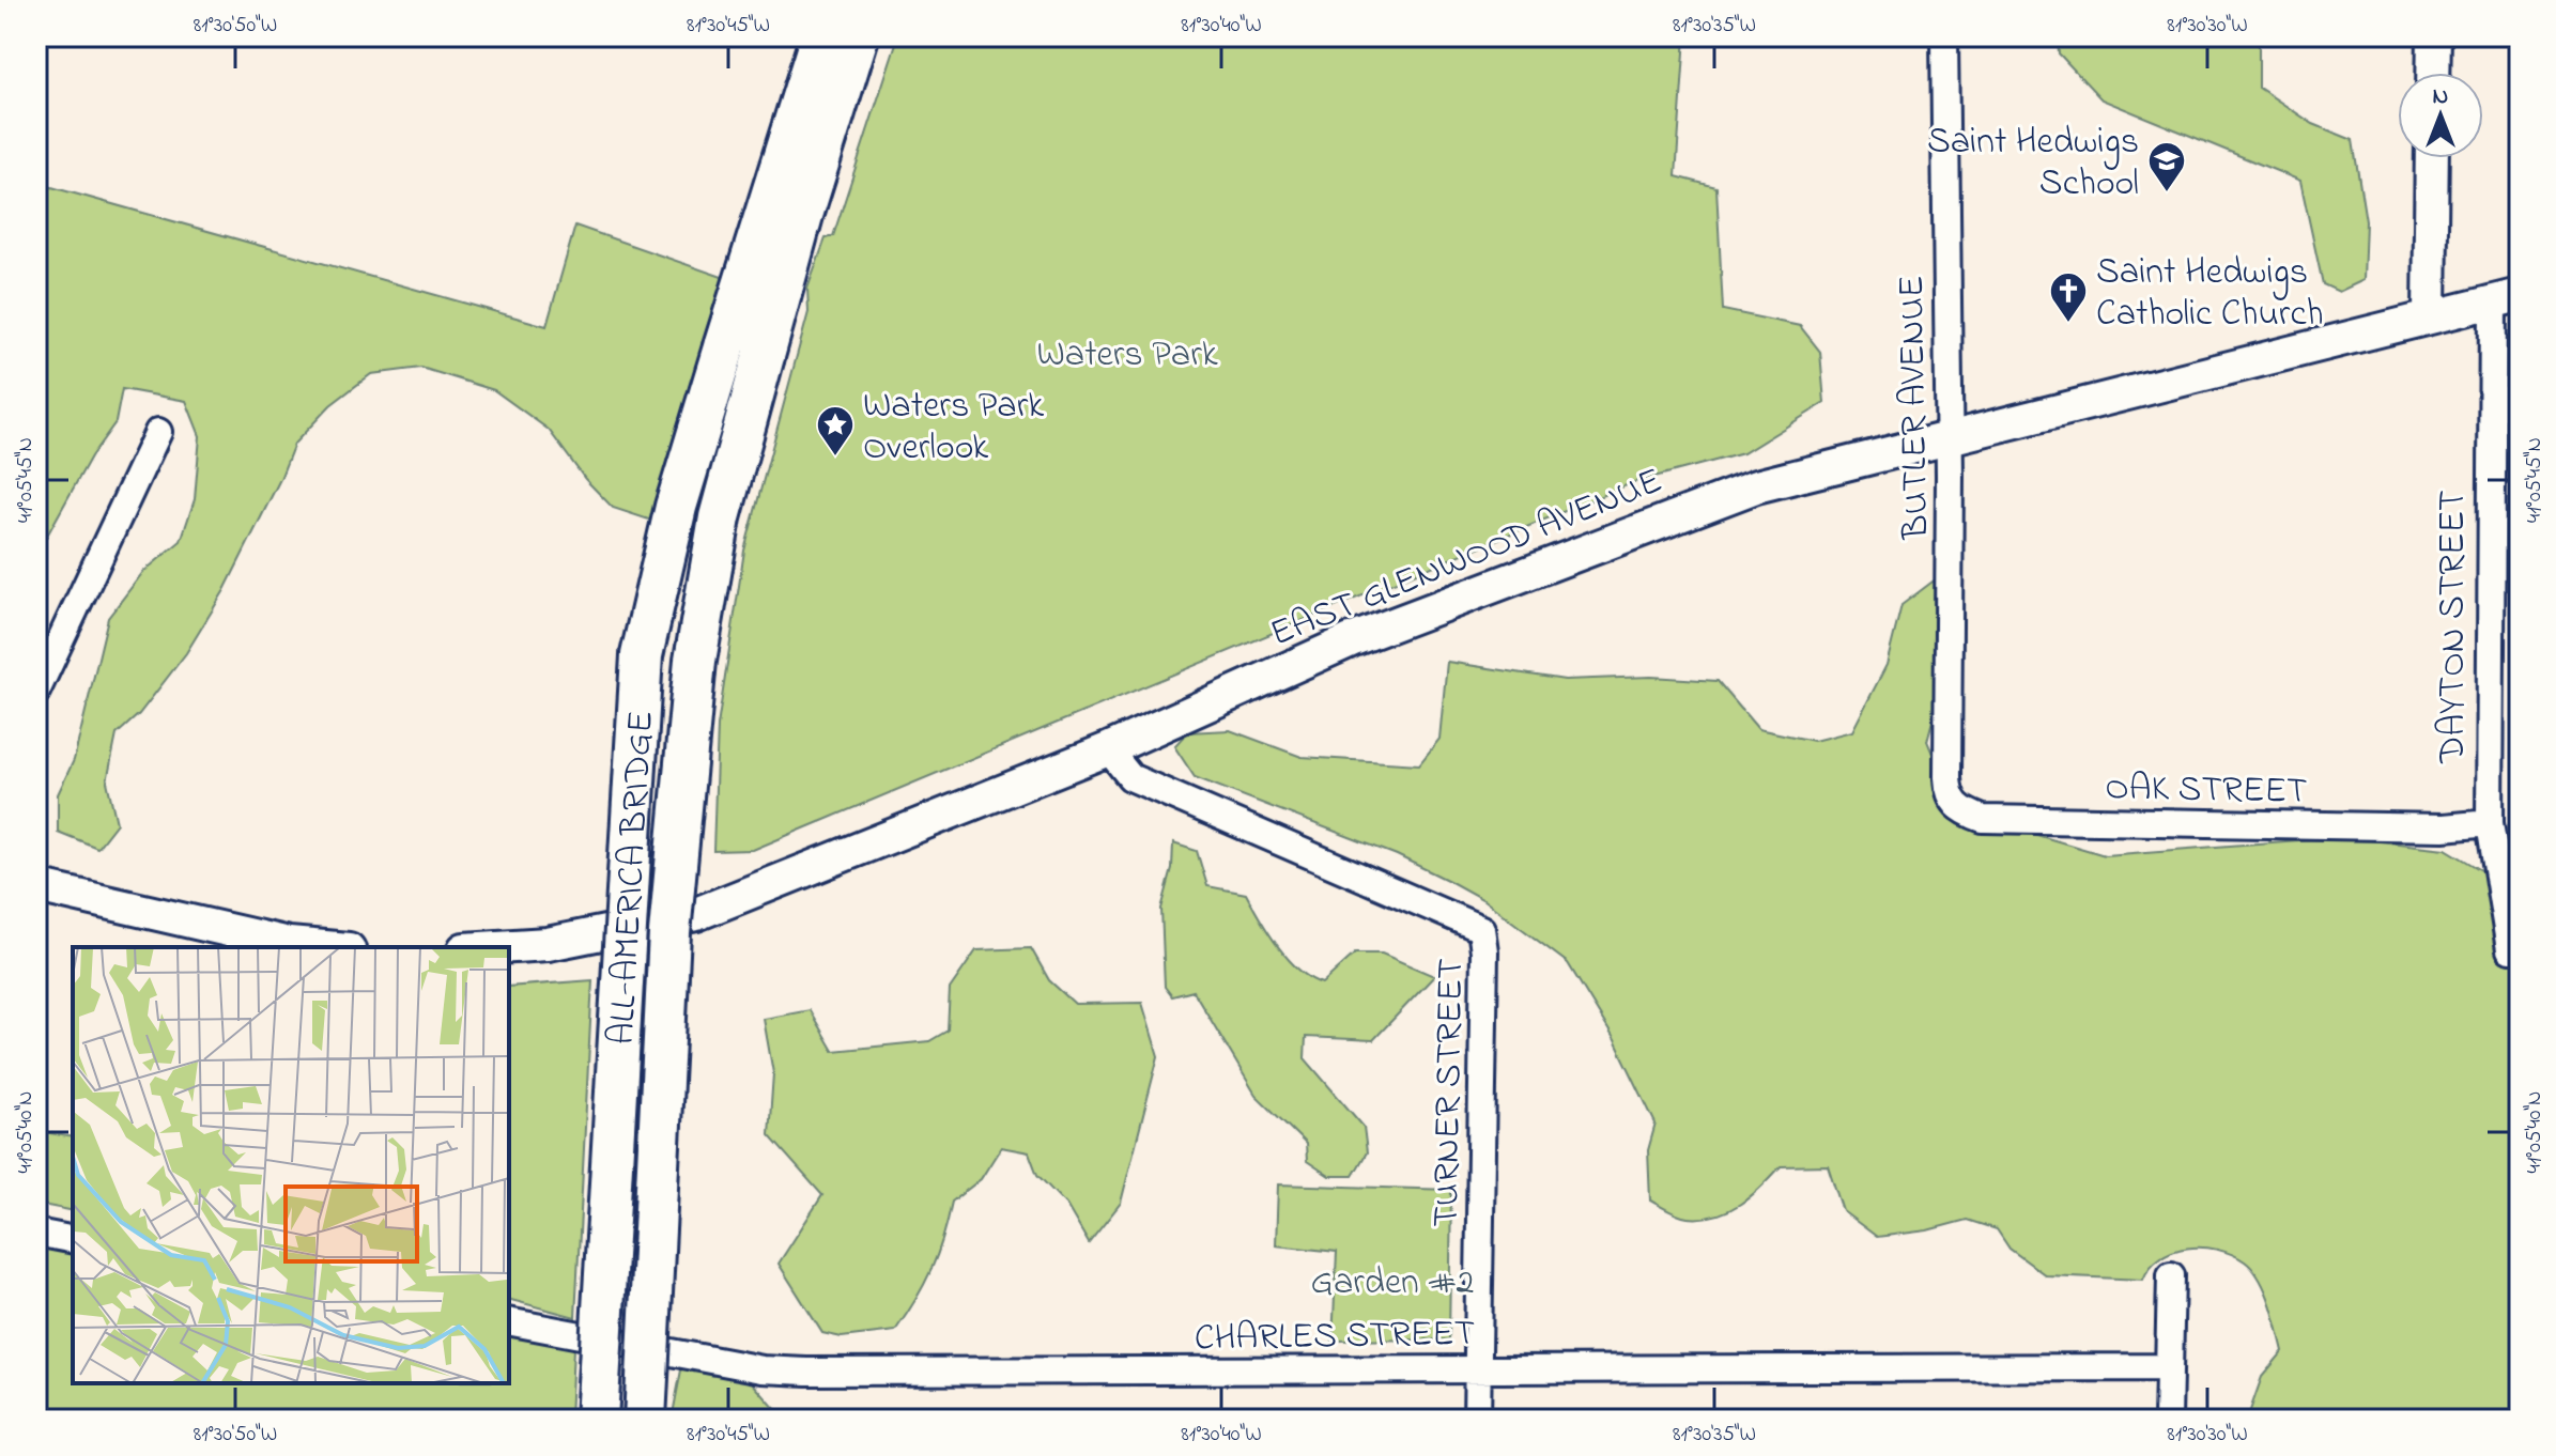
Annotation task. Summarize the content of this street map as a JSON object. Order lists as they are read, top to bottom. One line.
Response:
{"streets":{"main road":["ALL-AMERICA BRIDGE"],"street":["BUTLER AVENUE","EAST GLENWOOD AVENUE","DAYTON STREET","OAK STREET","TURNER STREET","CHARLES STREET"]},"crossings":[["BUTLER AVENUE","EAST GLENWOOD AVENUE"],["BUTLER AVENUE","OAK STREET"],["EAST GLENWOOD AVENUE","DAYTON STREET"],["EAST GLENWOOD AVENUE","TURNER STREET"],["DAYTON STREET","OAK STREET"],["TURNER STREET","CHARLES STREET"]],"parks":["Waters Park","Garden #2"],"places":{"school or university":["Saint Hedwigs School"],"church":["Saint Hedwigs Catholic Church"],"place":["Waters Park Overlook"]},"north":"top","coordinates":["81°30'50\"W","81°30'45\"W","81°30'40\"W","81°30'35\"W","81°30'30\"W","41°05'45\"N","41°05'40\"N"]}
